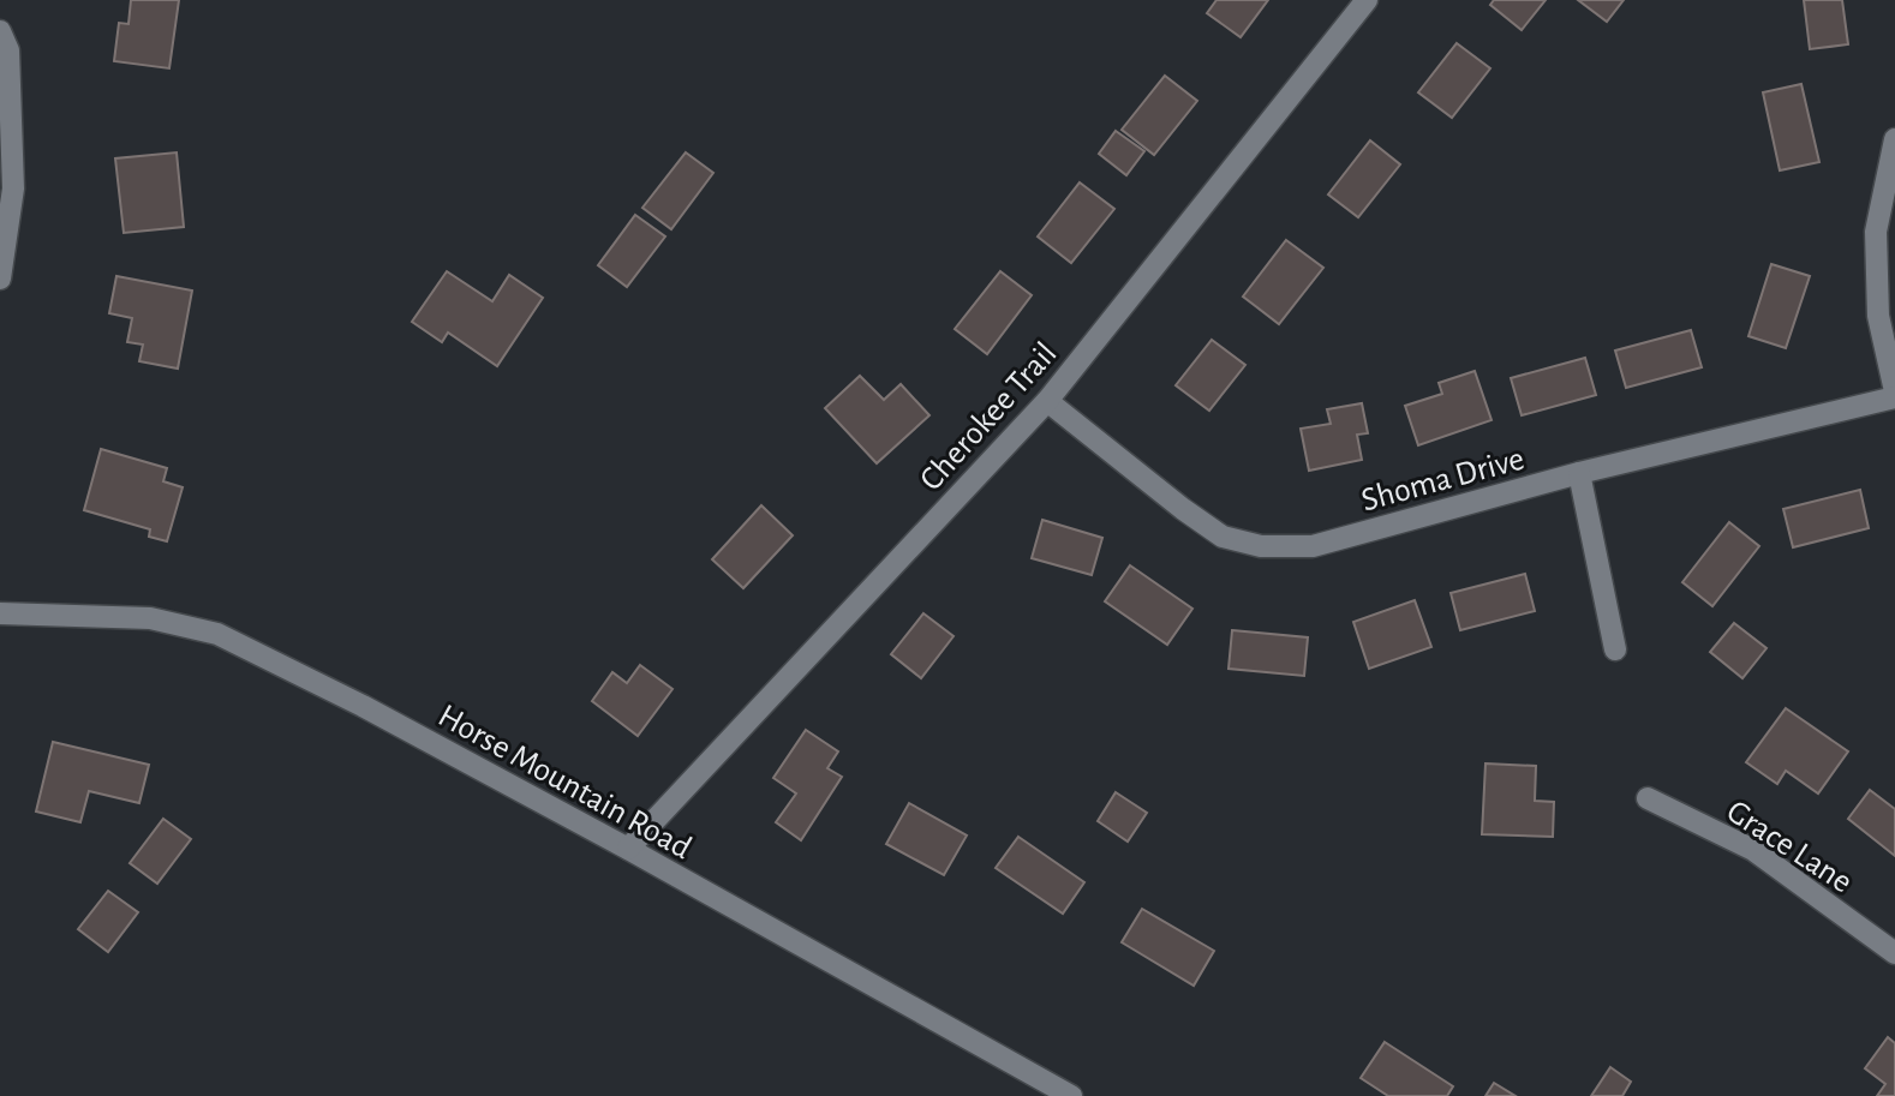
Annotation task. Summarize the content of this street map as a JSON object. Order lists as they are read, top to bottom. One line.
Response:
{"streets":{"street":["Cherokee Trail","Shoma Drive","Horse Mountain Road","Grace Lane"]},"crossings":[["Cherokee Trail","Shoma Drive"],["Cherokee Trail","Horse Mountain Road"]]}
